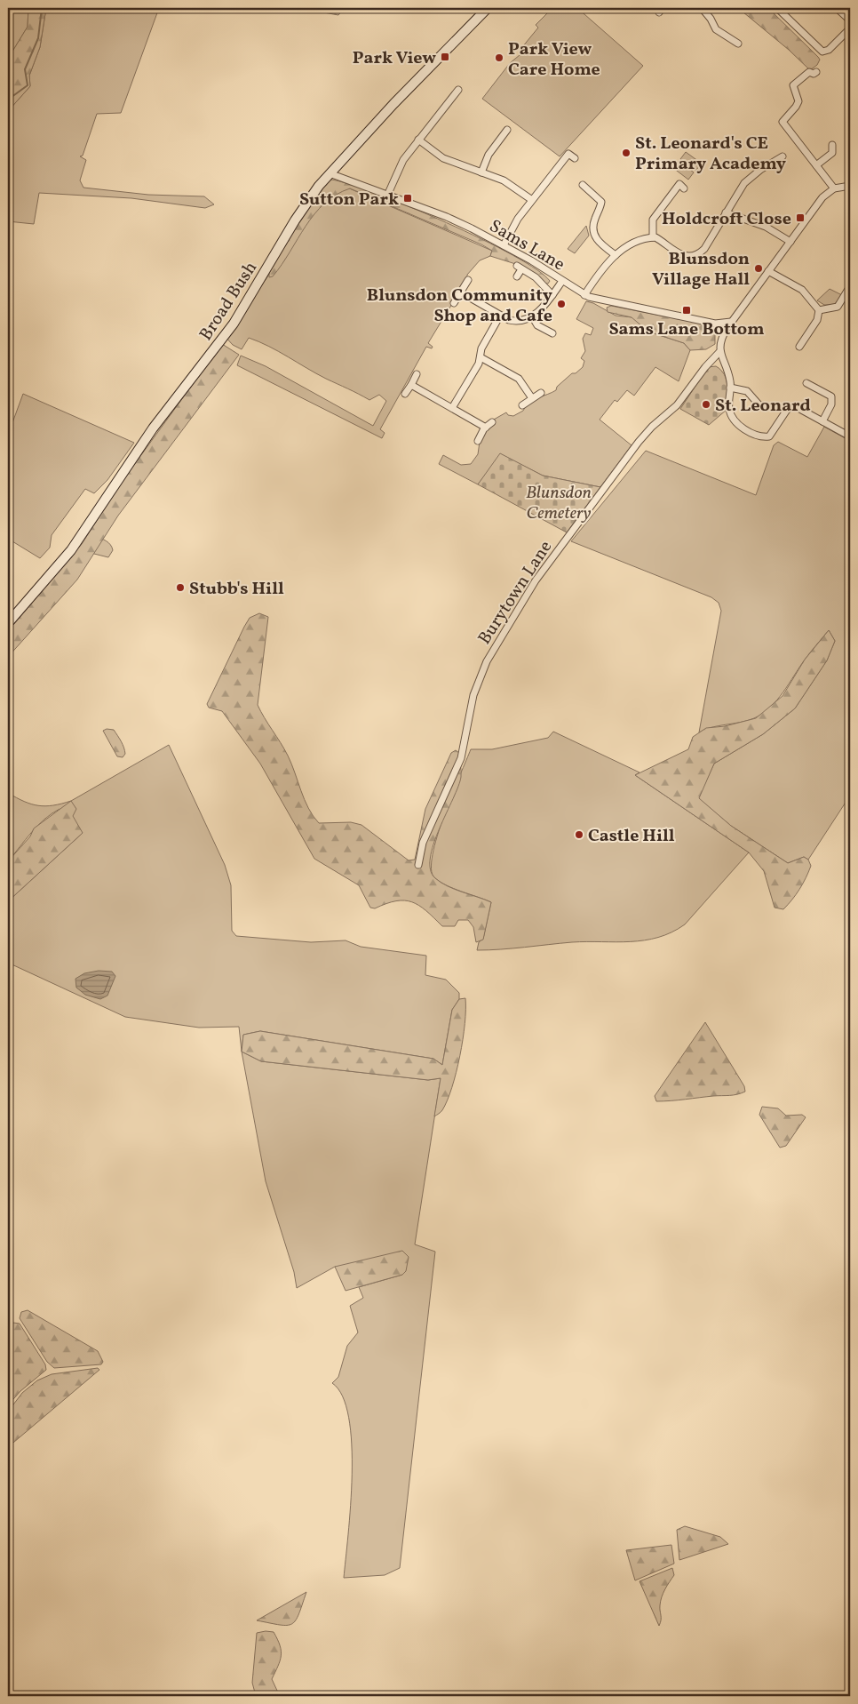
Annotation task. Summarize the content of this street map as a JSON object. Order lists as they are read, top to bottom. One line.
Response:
{"streets":{"main road":["Broad Bush"],"street":["Sams Lane","Burytown Lane"]},"crossings":[["Sams Lane","Broad Bush"]],"parks":["Blunsdon Cemetery"],"places":{"transit":["Park View","Sutton Park","Holdcroft Close","Sams Lane Bottom"],"other":["Park View Care Home","St. Leonard's CE Primary Academy","Blunsdon Village Hall","Blunsdon Community Shop and Cafe","St. Leonard","Stubb's Hill","Castle Hill"]}}
